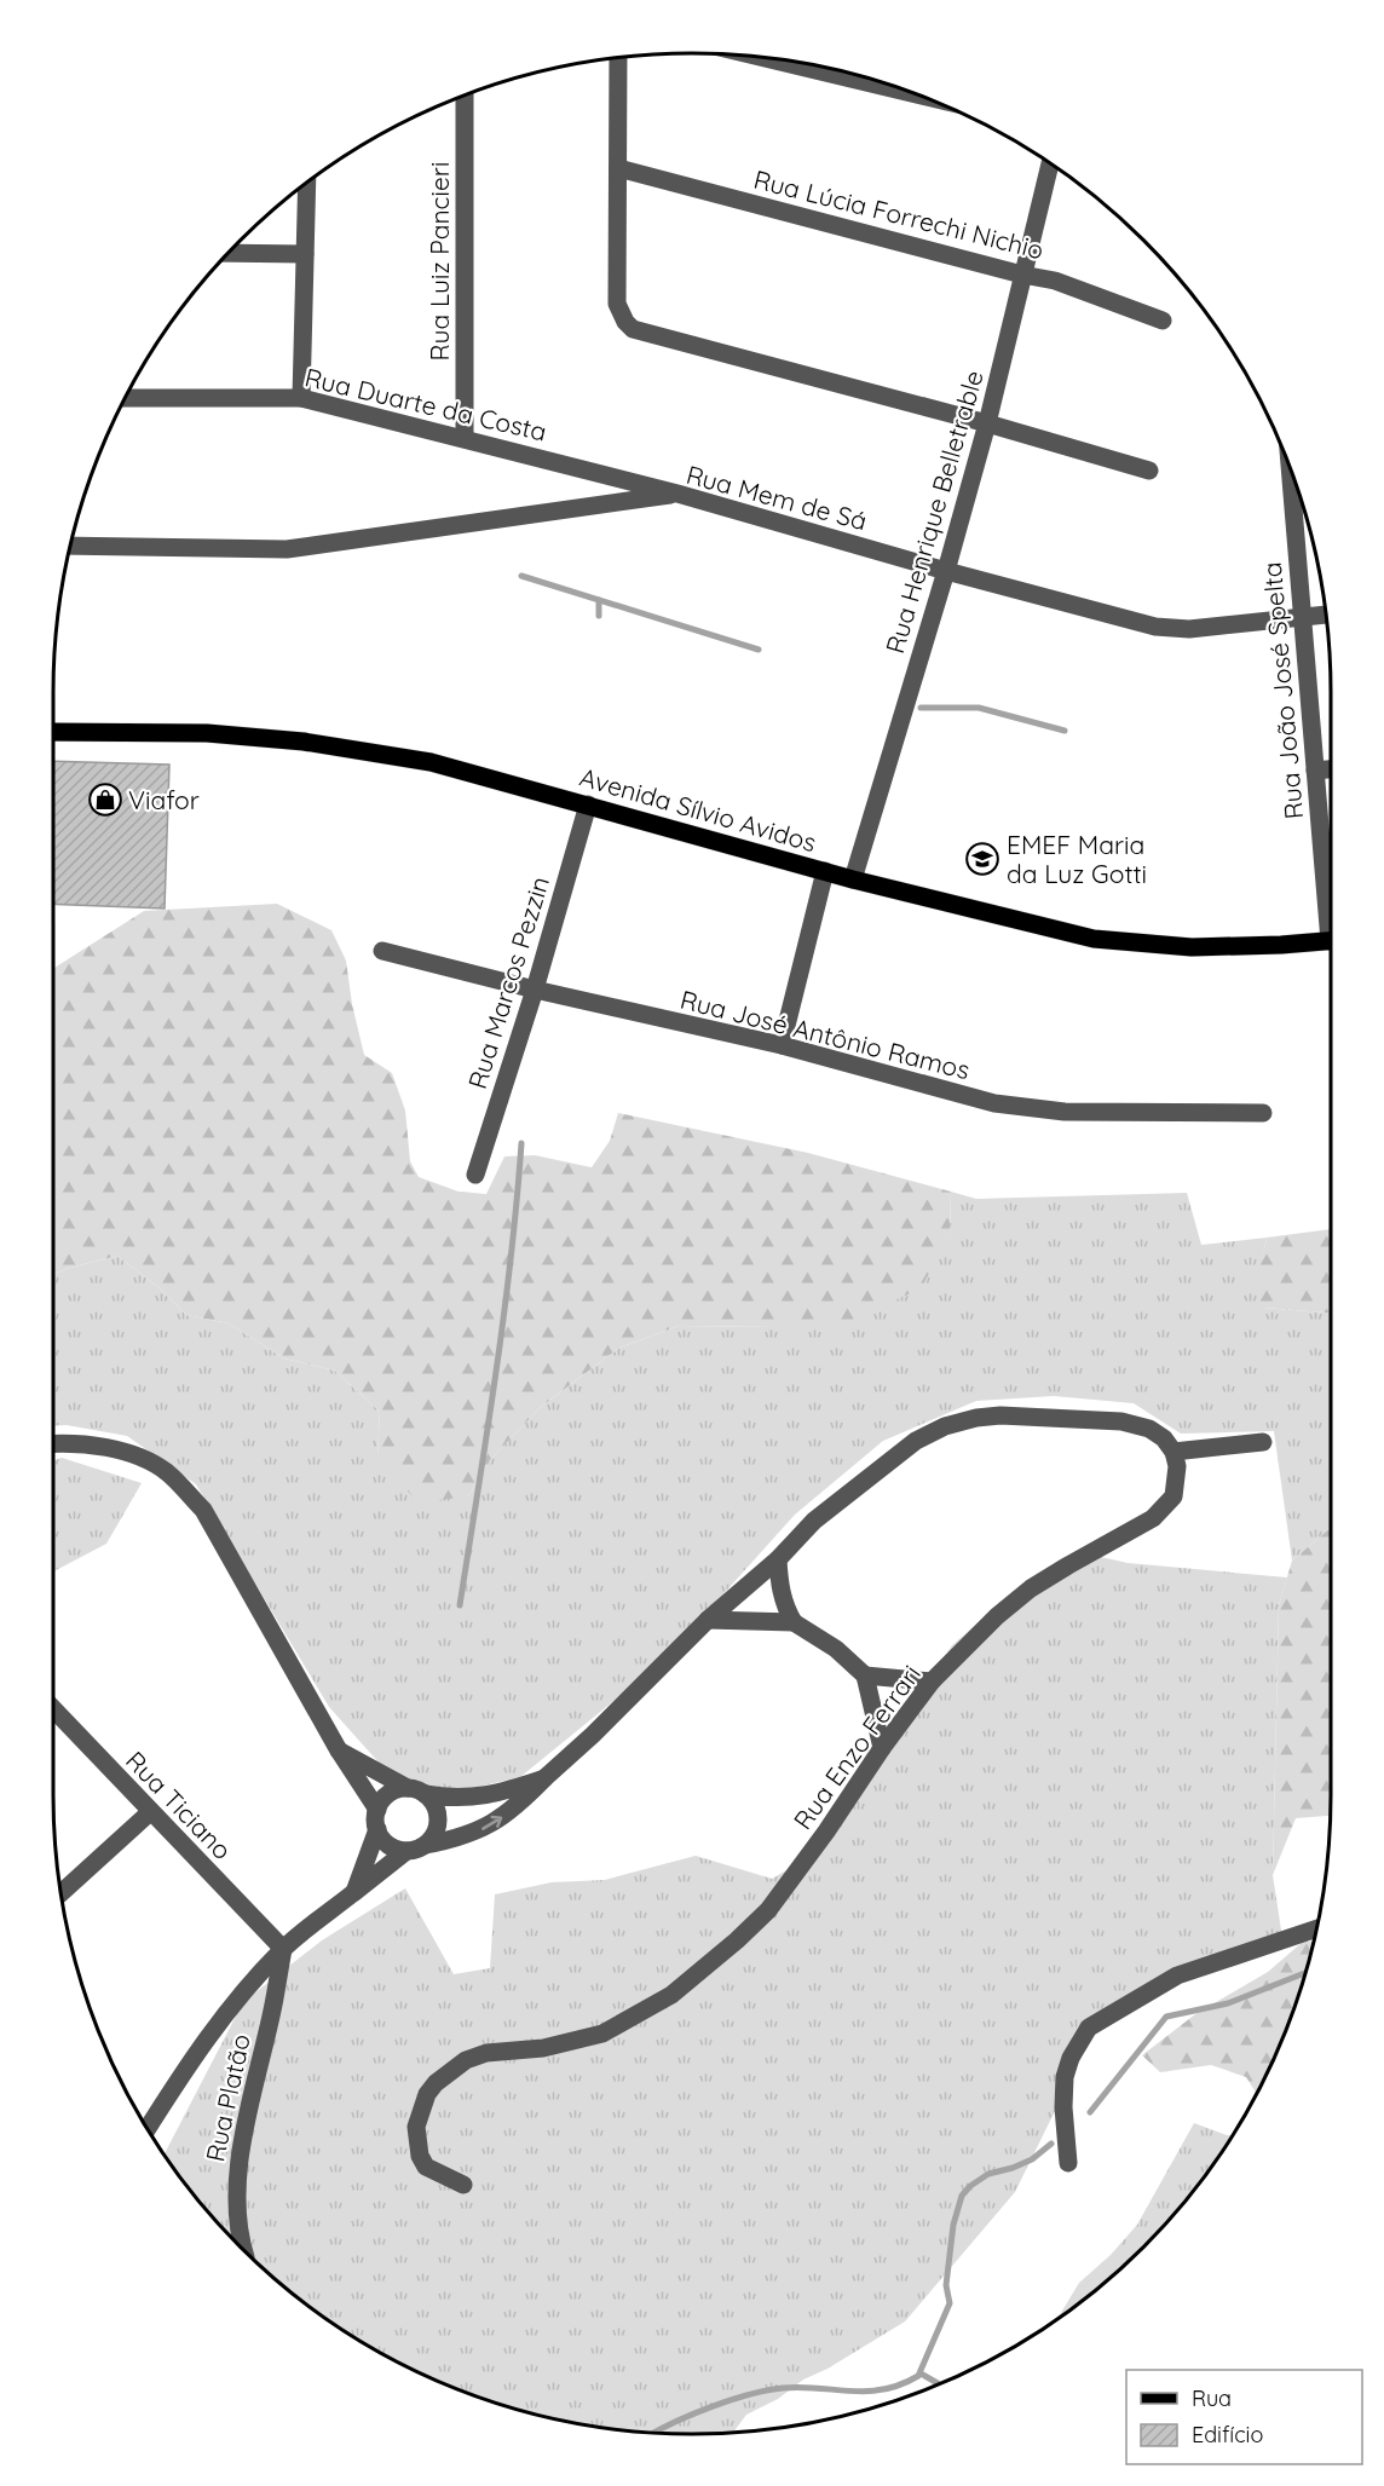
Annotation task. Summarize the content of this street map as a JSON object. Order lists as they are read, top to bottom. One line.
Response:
{"streets":{"main road":["Avenida Sílvio Avidos"],"street":["Rua Lúcia Forrechi Nichio","Rua Luiz Pancieri","Rua Duarte da Costa","Rua Mem de Sá","Rua Henrique Belletrable","Rua João José Spelta","Rua Marcos Pezzin","Rua José Antônio Ramos","Rua Enzo Ferrari","Rua Ticiano","Rua Platão"]},"crossings":[["Rua Lúcia Forrechi Nichio","Rua Henrique Belletrable"],["Rua Luiz Pancieri","Rua Duarte da Costa"],["Rua Duarte da Costa","Rua Mem de Sá"],["Rua Mem de Sá","Rua Henrique Belletrable"],["Rua Mem de Sá","Rua João José Spelta"],["Rua Henrique Belletrable","Avenida Sílvio Avidos"],["Avenida Sílvio Avidos","Rua Marcos Pezzin"],["Rua Marcos Pezzin","Rua José Antônio Ramos"],["Rua Ticiano","Rua Platão"]],"places":{"shop":["Viafor"],"school or university":["EMEF Maria da Luz Gotti"]},"legend":["Rua","Edifício"]}
